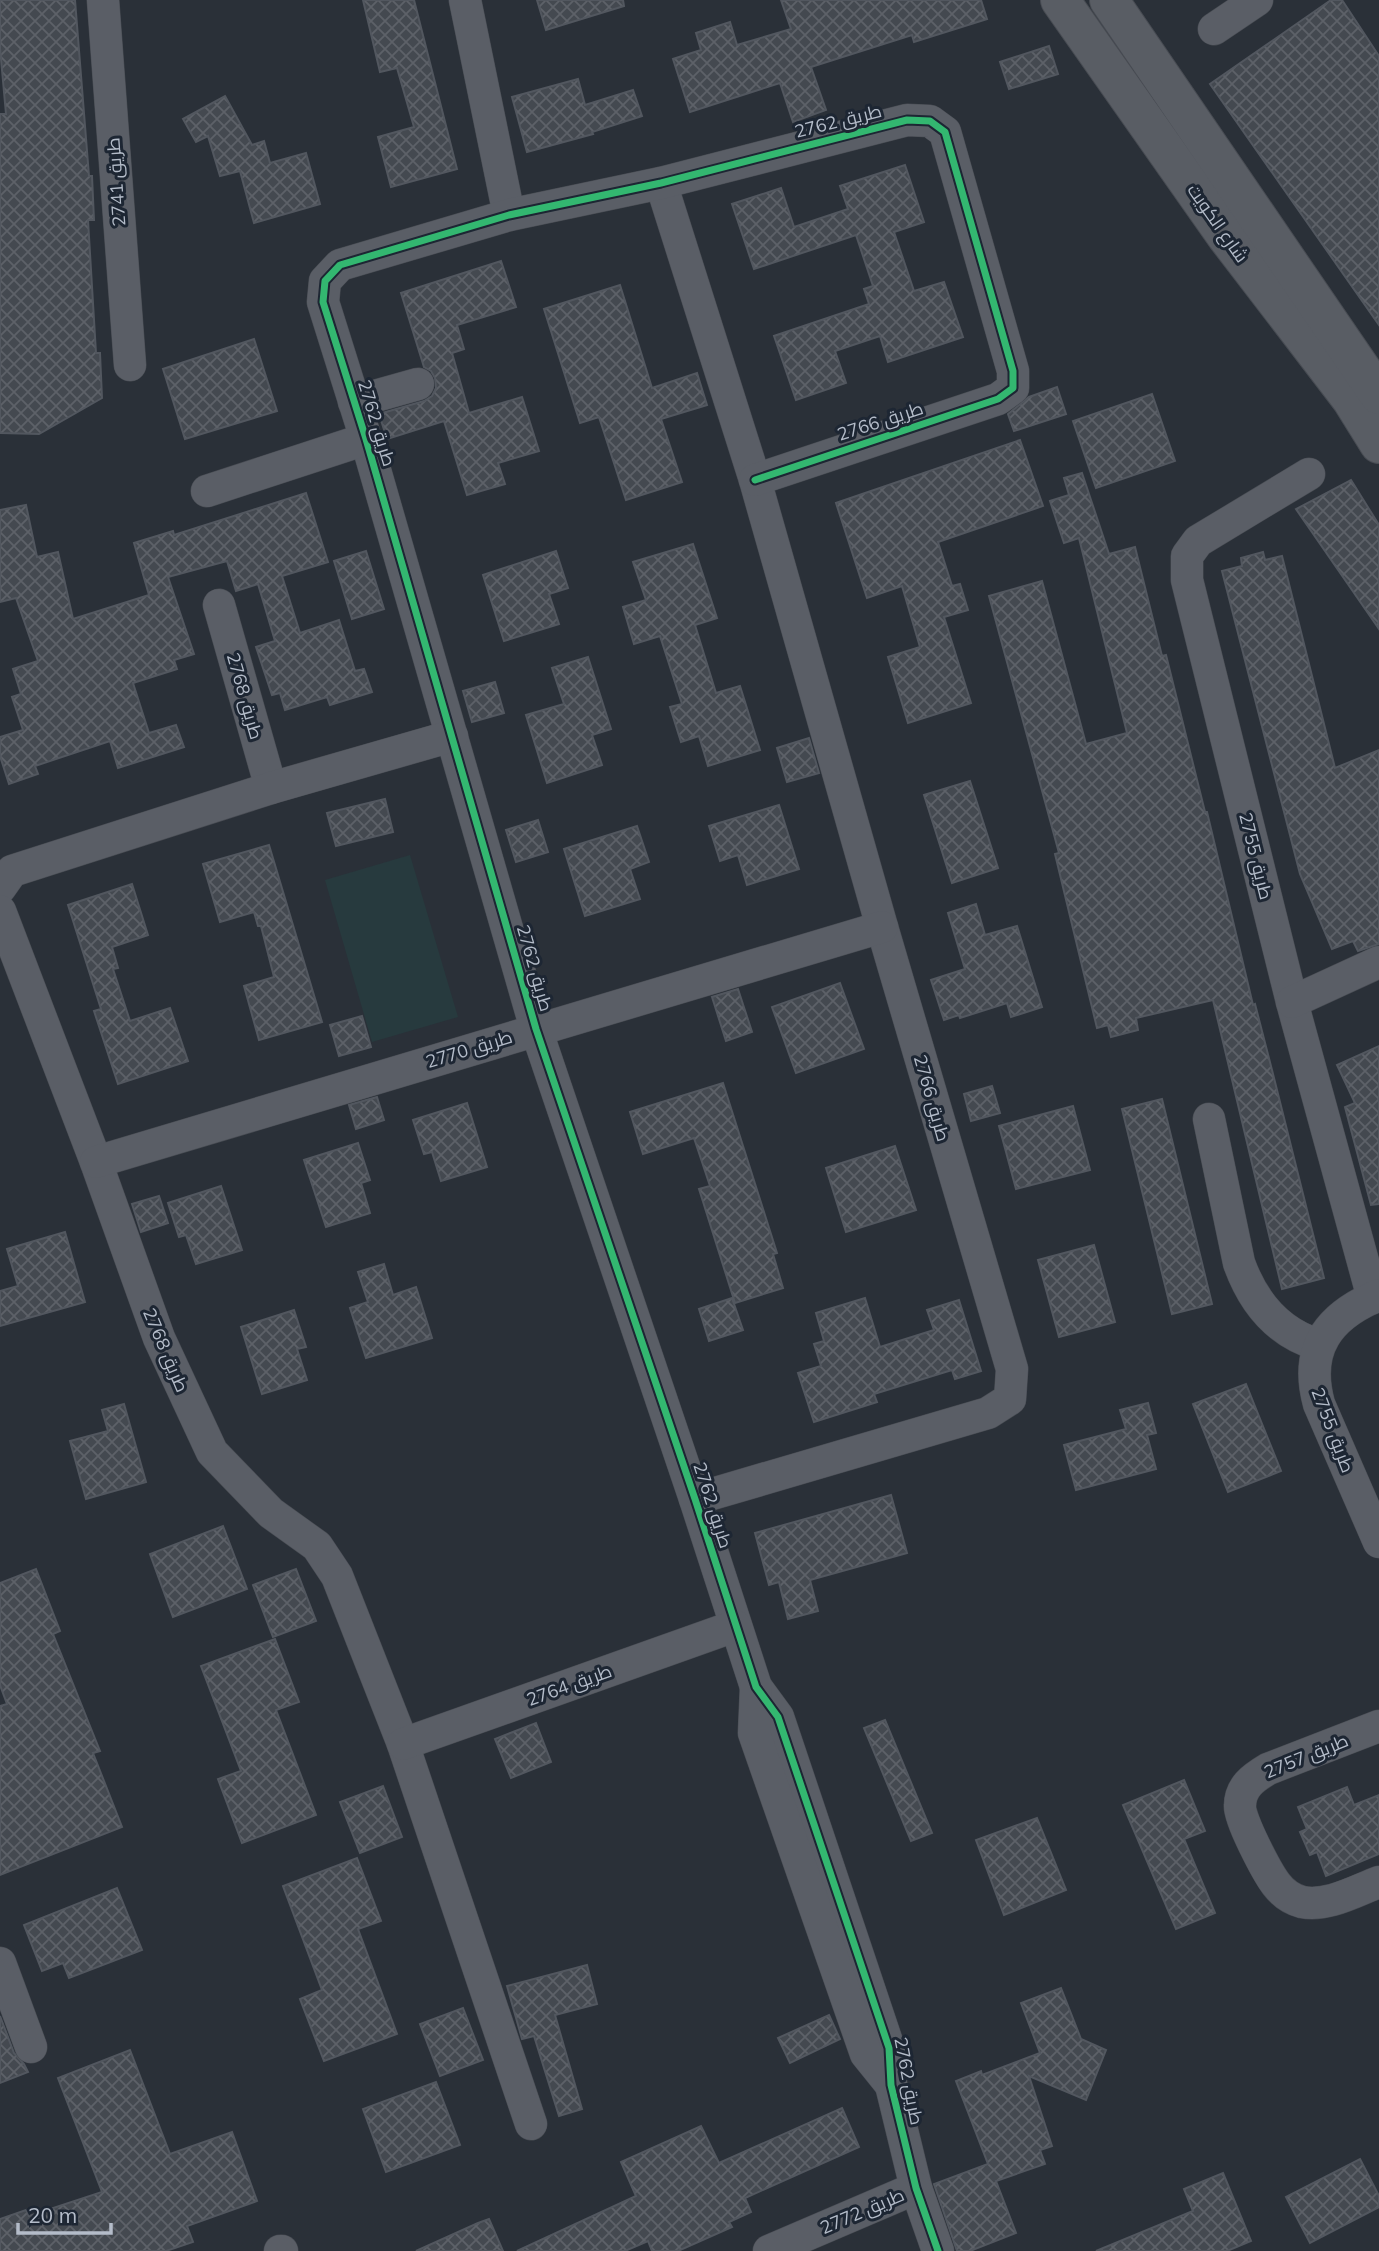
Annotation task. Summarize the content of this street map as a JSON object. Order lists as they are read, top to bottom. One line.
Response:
{"streets":{"main road":["شارع الكويت"],"street":["طريق 2762","طريق 2741","طريق 2766","طريق 2768","طريق 2755","طريق 2770","طريق 2764","طريق 2757","طريق 2772"]},"crossings":[["طريق 2762","طريق 2766"],["طريق 2762","طريق 2770"],["طريق 2762","طريق 2764"],["طريق 2762","طريق 2772"],["طريق 2766","طريق 2770"],["طريق 2768","طريق 2770"],["طريق 2768","طريق 2764"]],"scale_bar":"20 m"}
